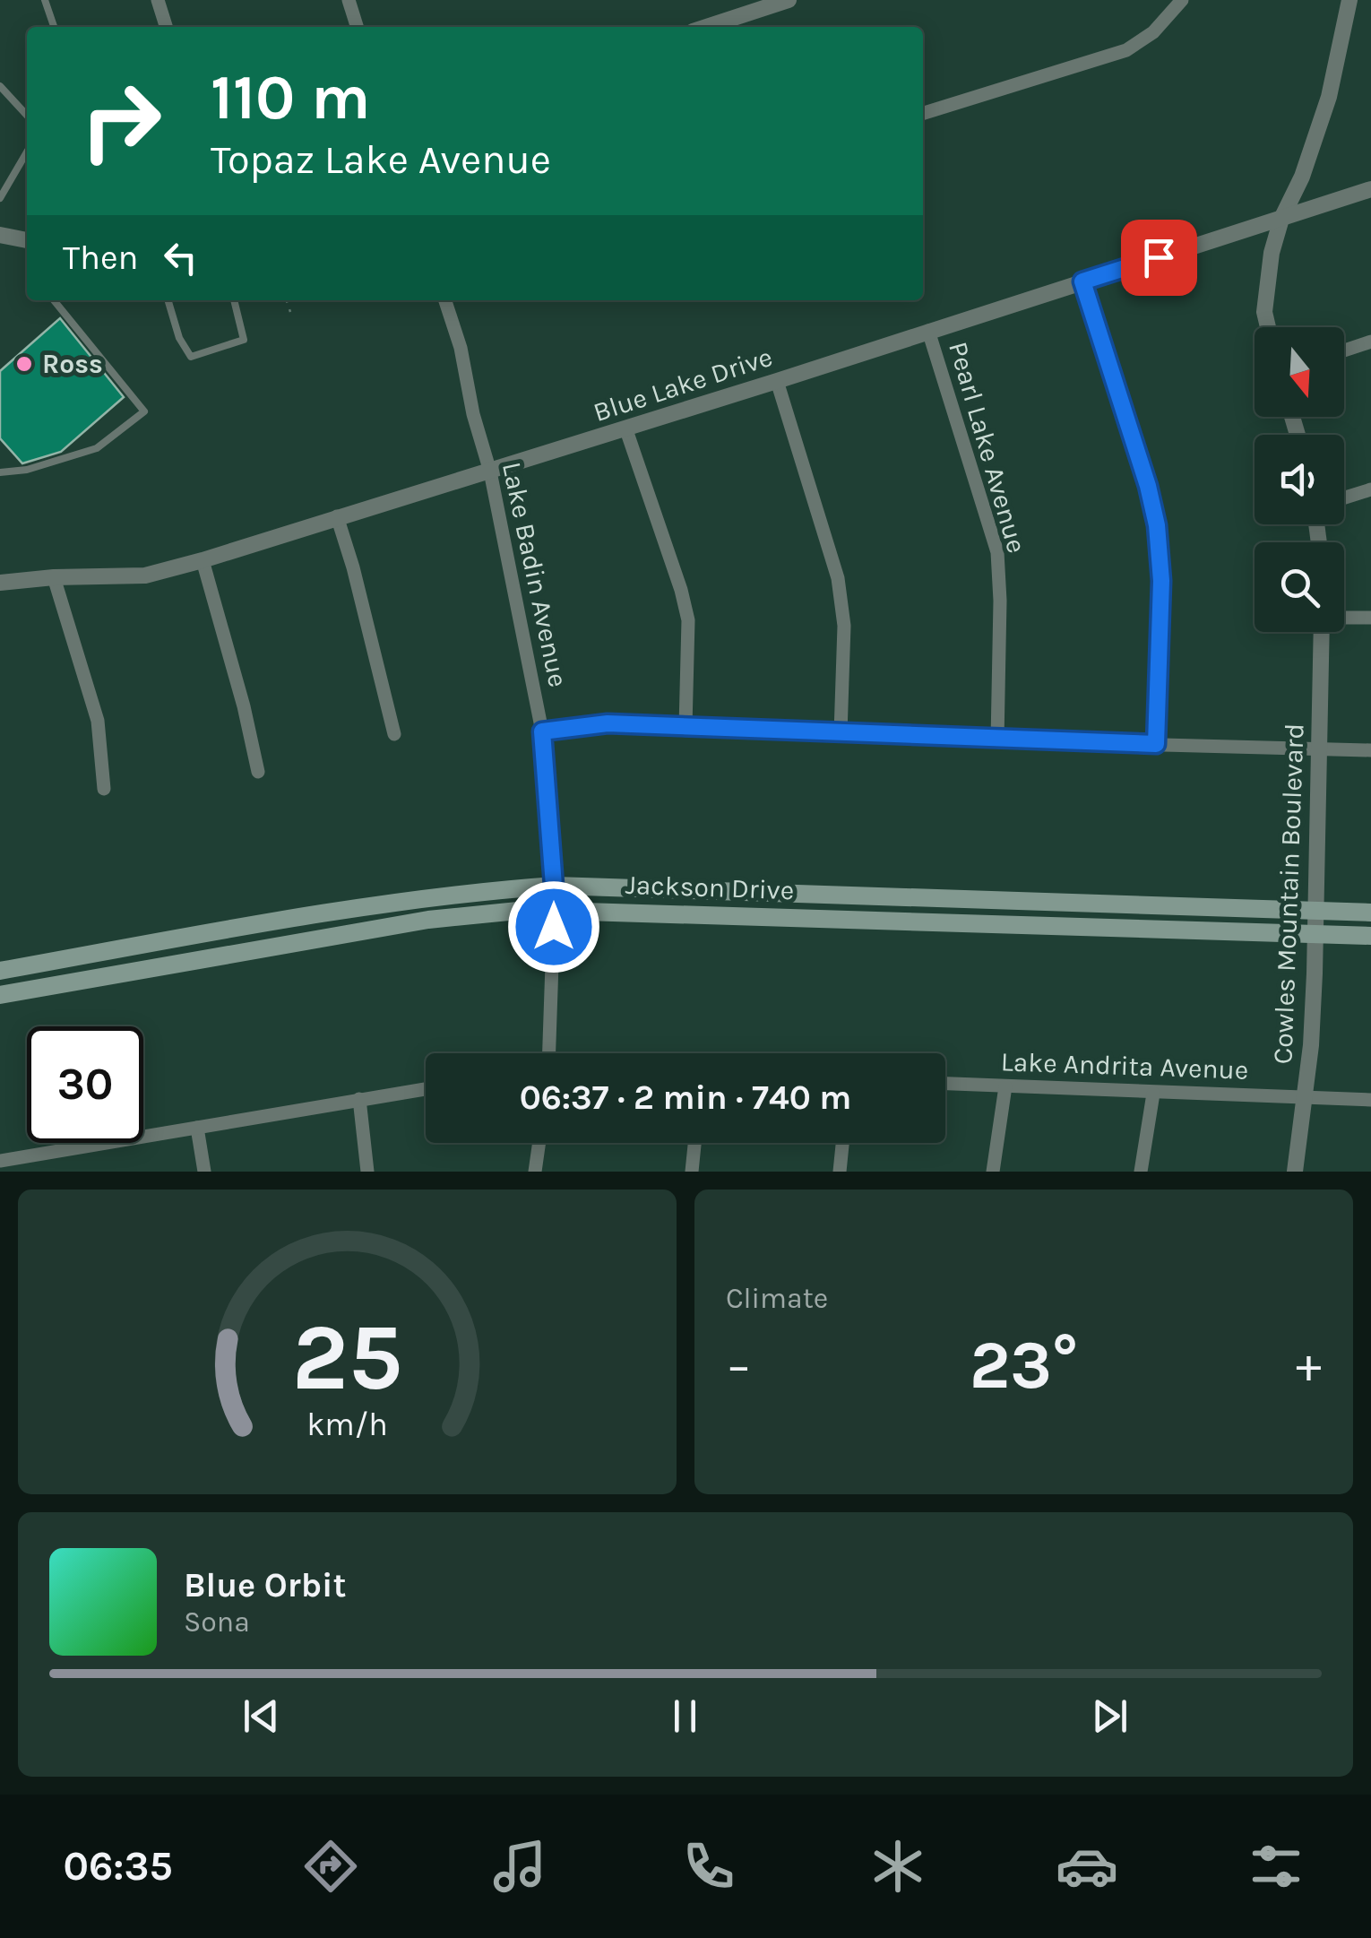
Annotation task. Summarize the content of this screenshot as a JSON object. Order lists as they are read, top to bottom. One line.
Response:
{"streets":{"main road":["Jackson Drive"],"street":["Blue Lake Drive","Pearl Lake Avenue","Lake Badin Avenue","Cowles Mountain Boulevard","Lake Andrita Avenue"]},"crossings":[["Blue Lake Drive","Pearl Lake Avenue"],["Blue Lake Drive","Lake Badin Avenue"],["Lake Badin Avenue","Jackson Drive"],["Jackson Drive","Cowles Mountain Boulevard"],["Cowles Mountain Boulevard","Lake Andrita Avenue"]],"places":["Ross"],"north":"bottom","page":{"turn":["110 m","Topaz Lake Avenue"],"then":"Then","limit":"30","trip":"06:37 · 2 min · 740 m","tile":"Climate","heat":["−","23°","+"],"song":["Blue Orbit","Sona"],"tabs":"06:35","gauge":["25","km/h"]}}
